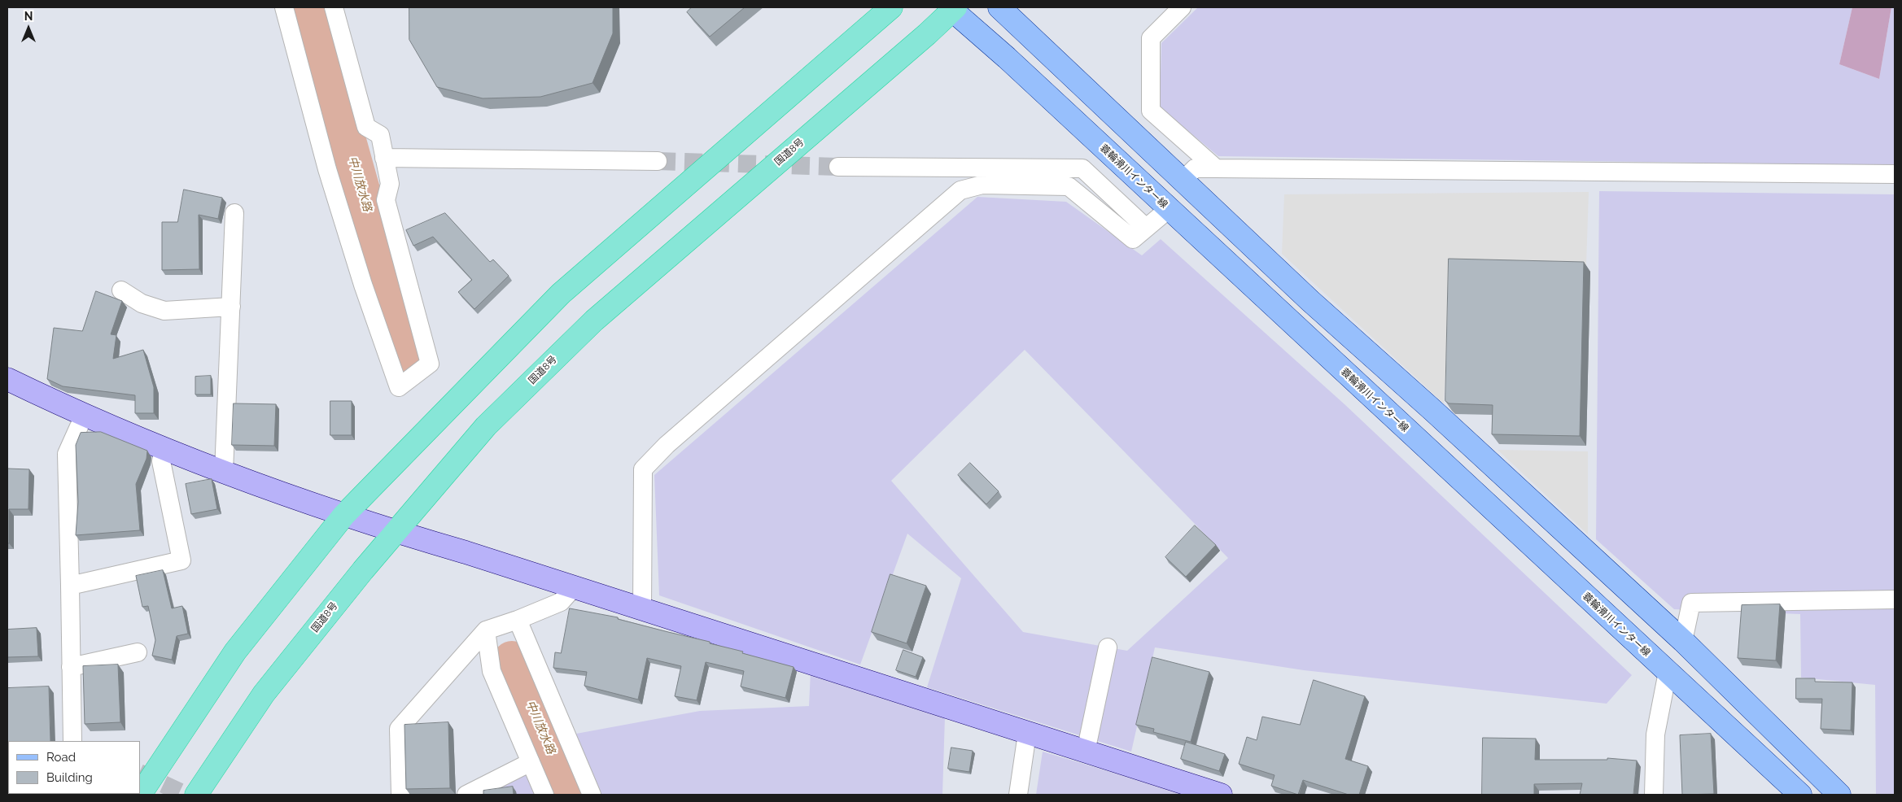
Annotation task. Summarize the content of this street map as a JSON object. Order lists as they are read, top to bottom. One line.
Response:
{"streets":{"highway":["国道8号"],"main road":["蓑輪滑川インター線"]},"crossings":[["国道8号","蓑輪滑川インター線"]],"water":["中川放水路"],"legend":["Road","Building"],"north":"top"}
